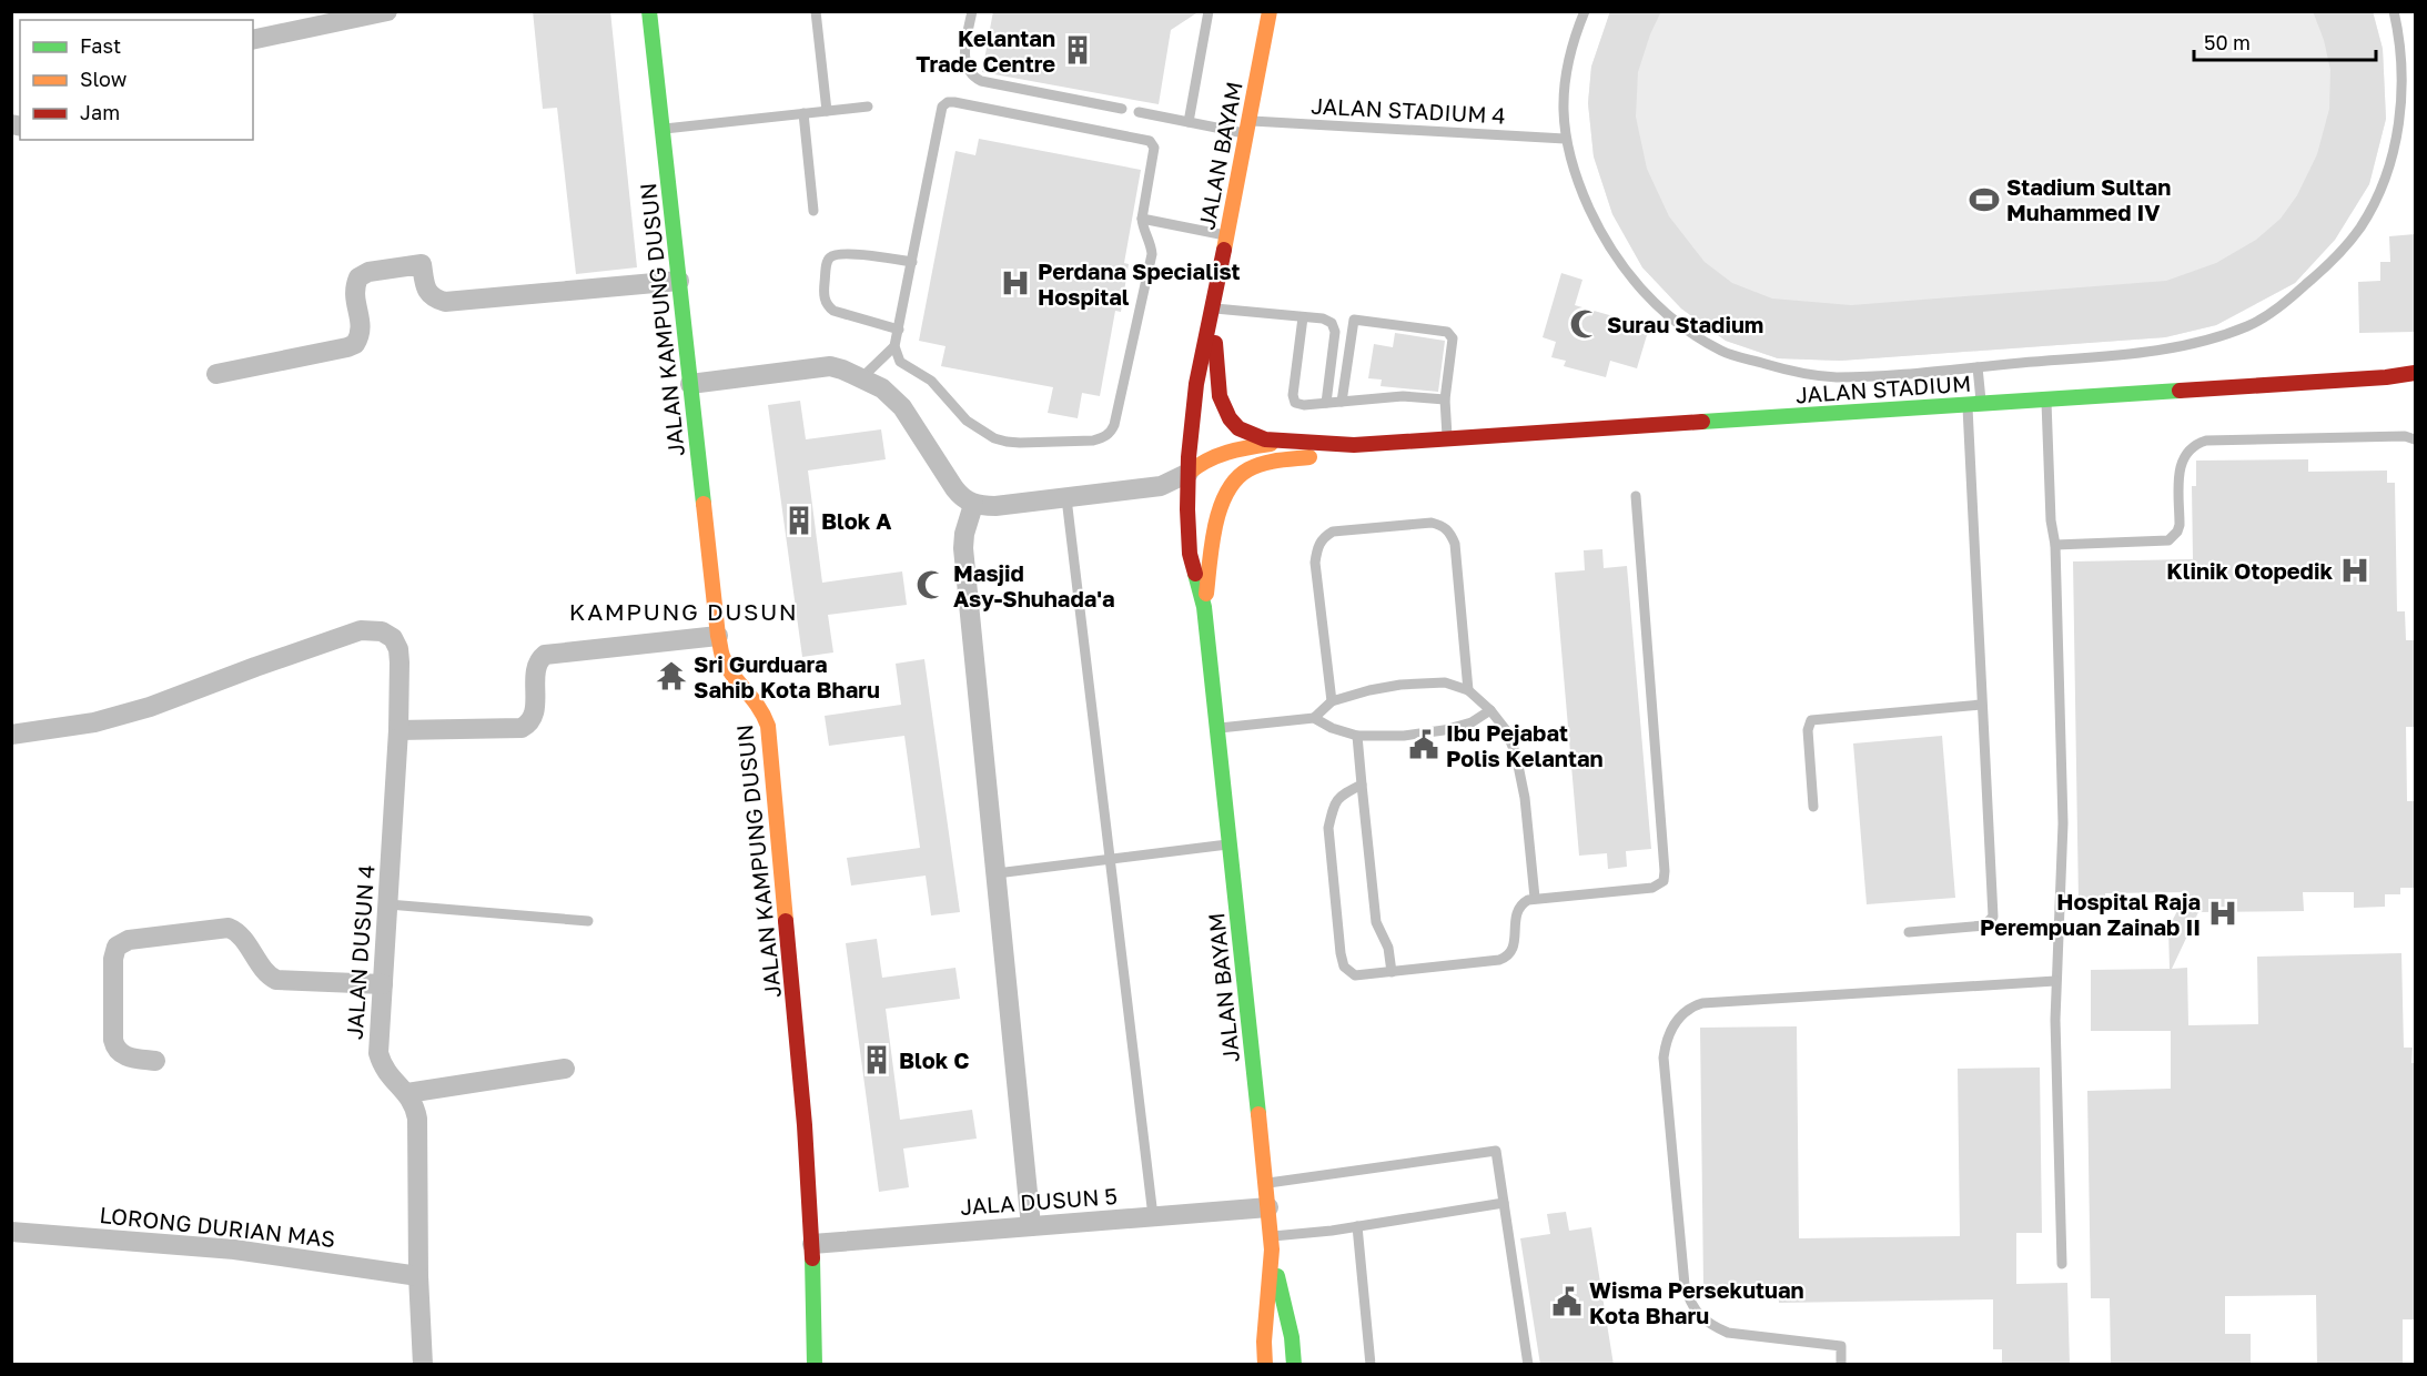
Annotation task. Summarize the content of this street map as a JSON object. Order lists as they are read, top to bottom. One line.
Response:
{"streets":{"street":["JALAN BAYAM","JALAN KAMPUNG DUSUN","JALAN STADIUM","JALAN DUSUN 4","JALA DUSUN 5","LORONG DURIAN MAS"],"lane":["JALAN STADIUM 4"]},"crossings":[["JALAN STADIUM 4","JALAN BAYAM"],["JALAN BAYAM","JALAN STADIUM"],["JALAN BAYAM","JALA DUSUN 5"],["JALAN KAMPUNG DUSUN","JALA DUSUN 5"],["JALAN DUSUN 4","LORONG DURIAN MAS"]],"districts":["KAMPUNG DUSUN"],"places":{"building":["Kelantan Trade Centre","Blok A","Blok C"],"sports":["Stadium Sultan Muhammed IV"],"hospital":["Perdana Specialist Hospital","Klinik Otopedik","Hospital Raja Perempuan Zainab II"],"mosque":["Surau Stadium","Masjid Asy-Shuhada'a"],"temple":["Sri Gurduara Sahib Kota Bharu"],"public building":["Ibu Pejabat Polis Kelantan","Wisma Persekutuan Kota Bharu"]},"legend":["Fast","Slow","Jam"],"scale_bar":"50 m"}
